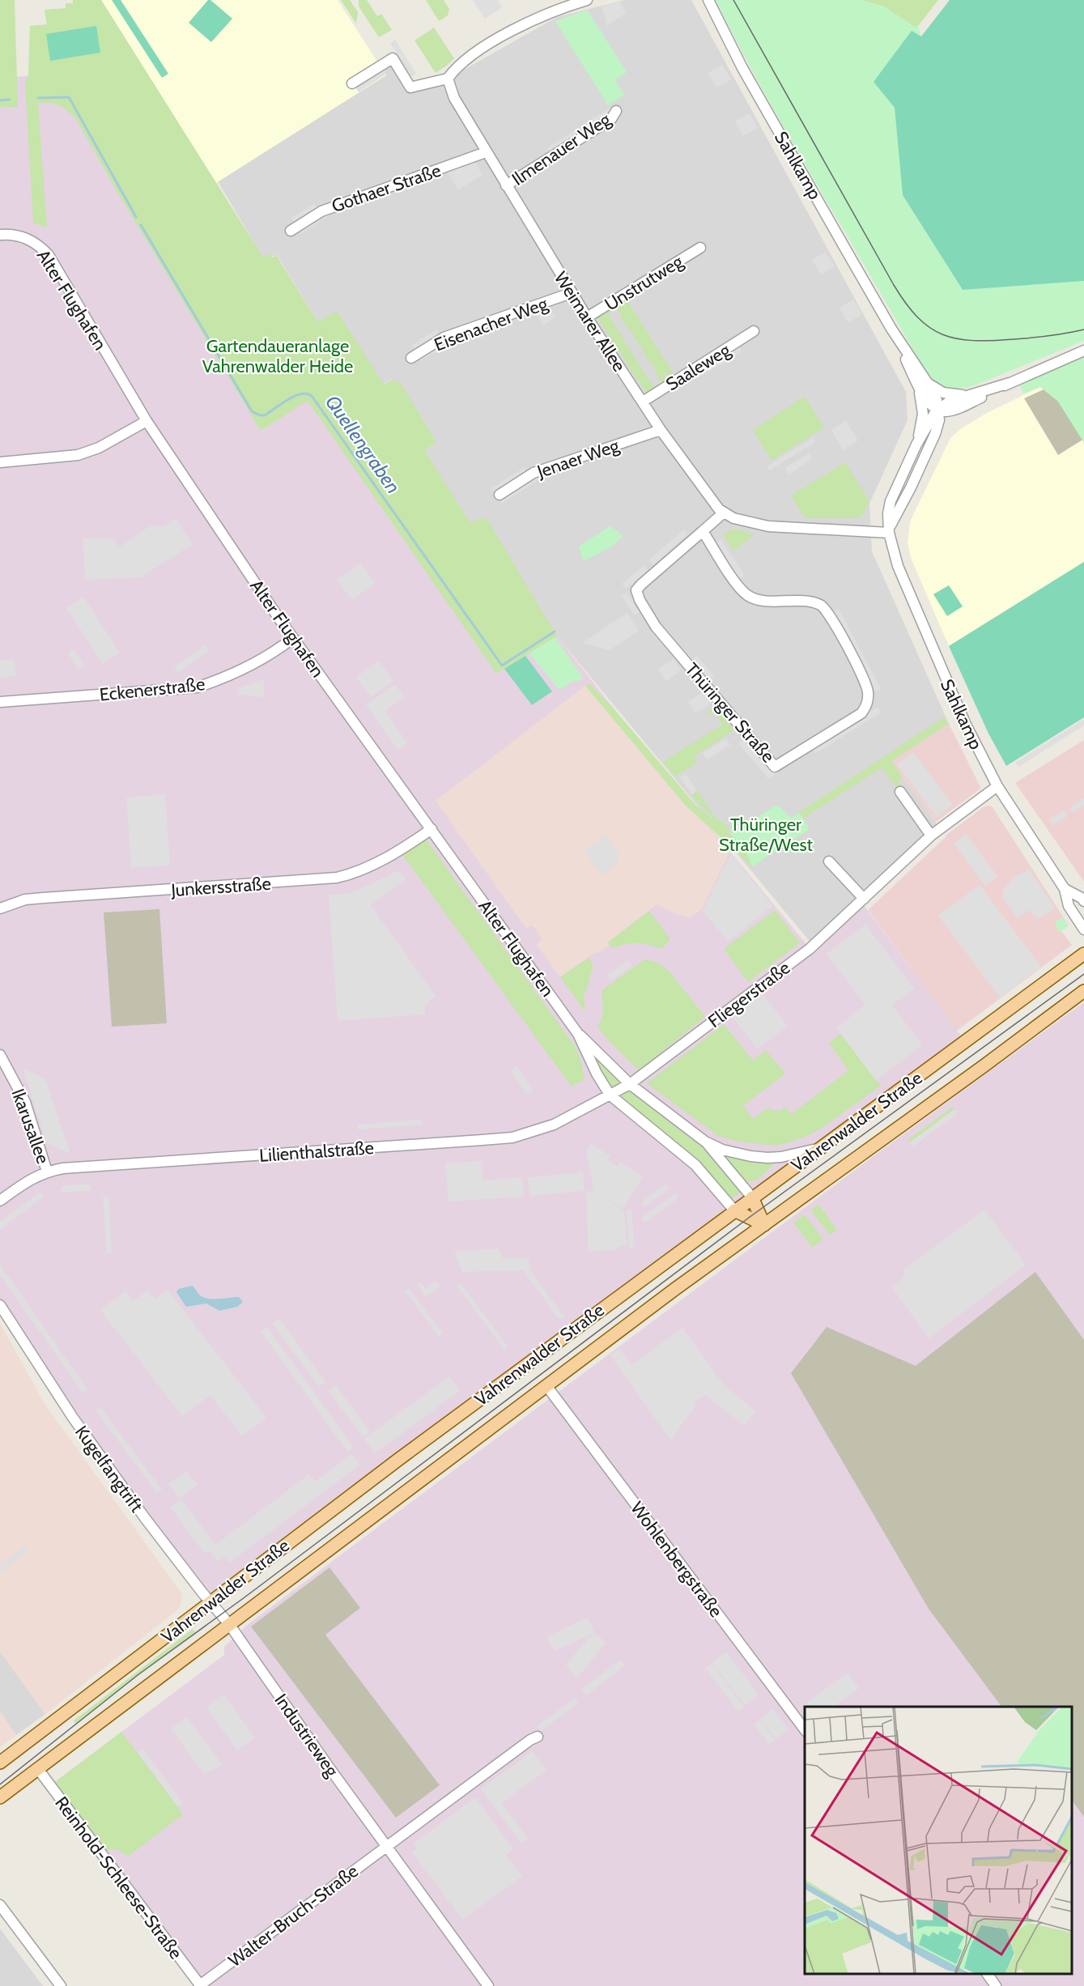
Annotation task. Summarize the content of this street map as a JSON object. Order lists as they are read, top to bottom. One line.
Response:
{"streets":{"main road":["Vahrenwalder Straße"],"street":["Ilmenauer Weg","Sahlkamp","Gothaer Straße","Unstrutweg","Alter Flughafen","Weimarer Allee","Eisenacher Weg","Saaleweg","Jenaer Weg","Eckenerstraße","Thüringer Straße","Junkersstraße","Fliegerstraße","Ikarusallee","Lilienthalstraße","Kugelfangtrift","Wohlenbergstraße","Industrieweg","Reinhold-Schleese-Straße","Walter-Bruch-Straße"]},"crossings":[["Ilmenauer Weg","Weimarer Allee"],["Sahlkamp","Weimarer Allee"],["Sahlkamp","Fliegerstraße"],["Gothaer Straße","Weimarer Allee"],["Unstrutweg","Weimarer Allee"],["Alter Flughafen","Eckenerstraße"],["Alter Flughafen","Junkersstraße"],["Alter Flughafen","Fliegerstraße"],["Alter Flughafen","Vahrenwalder Straße"],["Alter Flughafen","Lilienthalstraße"],["Weimarer Allee","Eisenacher Weg"],["Weimarer Allee","Saaleweg"],["Weimarer Allee","Jenaer Weg"],["Weimarer Allee","Thüringer Straße"],["Fliegerstraße","Lilienthalstraße"],["Vahrenwalder Straße","Kugelfangtrift"],["Vahrenwalder Straße","Wohlenbergstraße"],["Vahrenwalder Straße","Industrieweg"],["Vahrenwalder Straße","Reinhold-Schleese-Straße"],["Ikarusallee","Lilienthalstraße"],["Kugelfangtrift","Industrieweg"],["Industrieweg","Walter-Bruch-Straße"],["Reinhold-Schleese-Straße","Walter-Bruch-Straße"]],"water":["Quellengraben"],"parks":["Gartendaueranlage Vahrenwalder Heide","Thüringer Straße/West"]}
